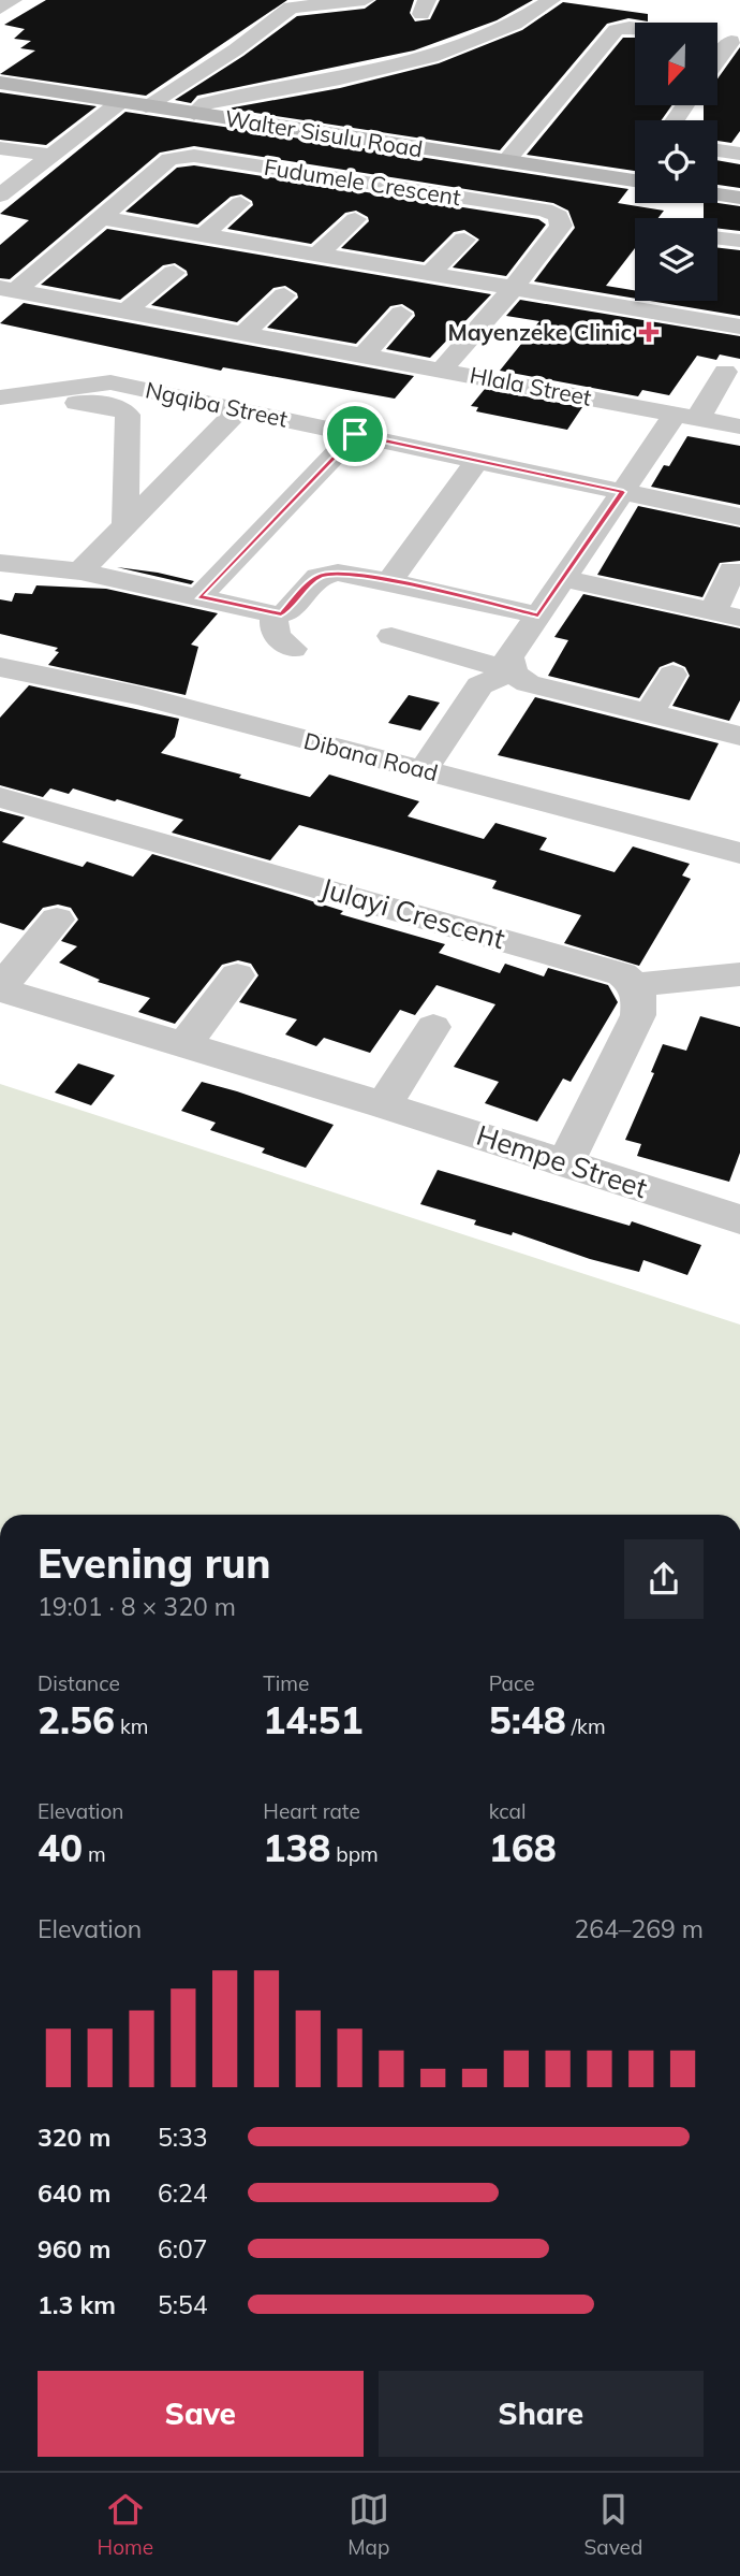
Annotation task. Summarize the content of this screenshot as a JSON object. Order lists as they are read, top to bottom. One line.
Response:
{"streets":{"street":["Walter Sisulu Road","Fudumele Crescent","Hlala Street","Ngqiba Street","Dibana Road","Julayi Crescent","Hempe Street"]},"crossings":[["Fudumele Crescent","Hlala Street"]],"places":{"health":["Mayenzeke Clinic"]},"north":"bottom","page":{"heading":["Evening run","19:01 · 8 × 320 m"],"stats":[["Distance","2.56 km"],["Time","14:51"],["Pace","5:48 /km"],["Elevation","40 m"],["Heart rate","138 bpm"],["kcal","168"]],"chart":["Elevation","264–269 m"],"list":[{"name":"320 m","note":"5:33"},{"name":"640 m","note":"6:24"},{"name":"960 m","note":"6:07"},{"name":"1.3 km","note":"5:54"}],"buttons":["Save","Share"],"tabs":["Home","Map","Saved"]}}
